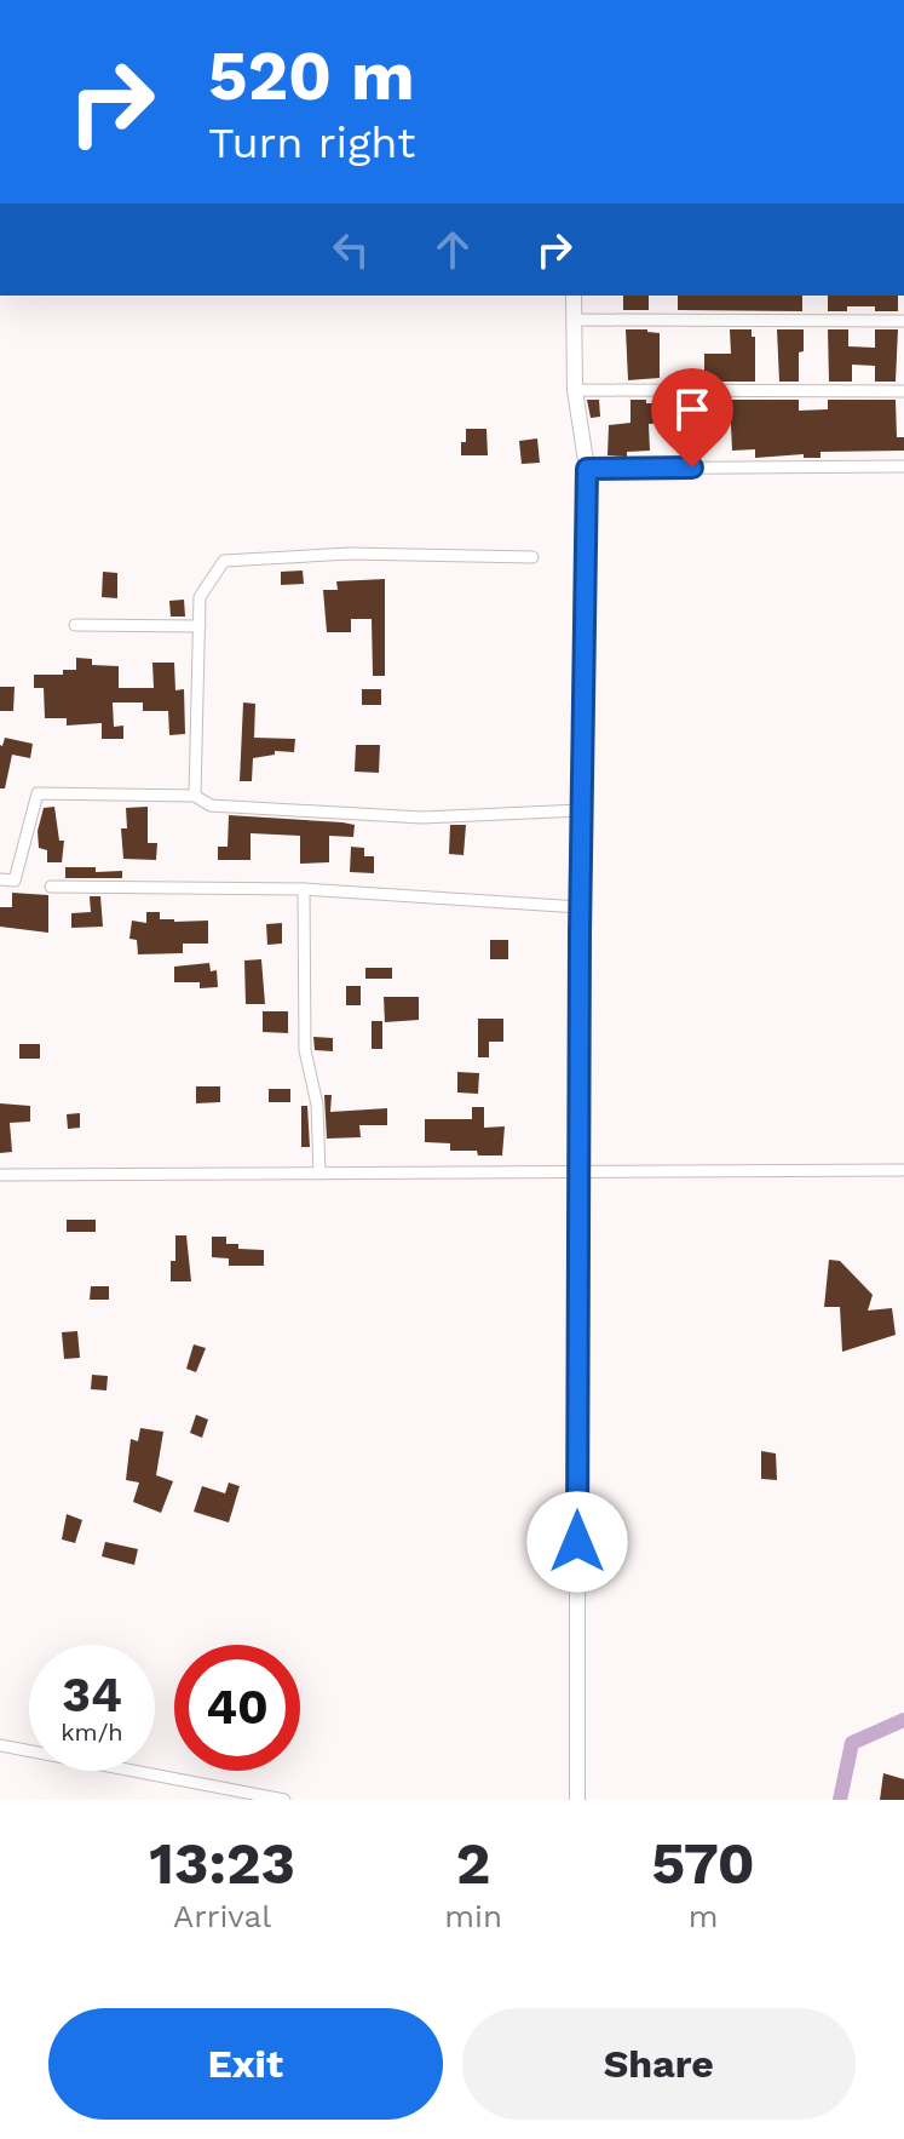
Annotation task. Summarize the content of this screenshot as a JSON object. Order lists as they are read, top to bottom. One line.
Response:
{"page":{"turn":["520 m","Turn right"],"speed":"34 km/h","limit":"40","eta":["13:23","Arrival","2","min","570","m"],"buttons":["Exit","Share"]}}
